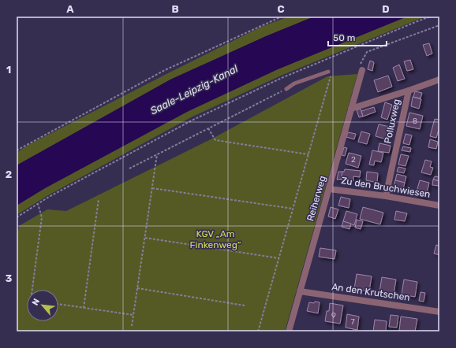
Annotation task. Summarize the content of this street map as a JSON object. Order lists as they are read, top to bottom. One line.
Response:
{"streets":{"street":["Polluxweg","Zu den Bruchwiesen","Reiherweg","An den Krutschen"]},"crossings":[["Polluxweg","Zu den Bruchwiesen"],["Polluxweg","Reiherweg"],["Zu den Bruchwiesen","Reiherweg"],["Reiherweg","An den Krutschen"]],"water":["Saale-Leipzig-Kanal"],"parks":["KGV „Am Finkenweg“"],"house_numbers":["8","2","9","7"],"scale_bar":"50 m","north":"top left","grid":{"columns":["A","B","C","D"],"rows":["1","2","3"]}}
